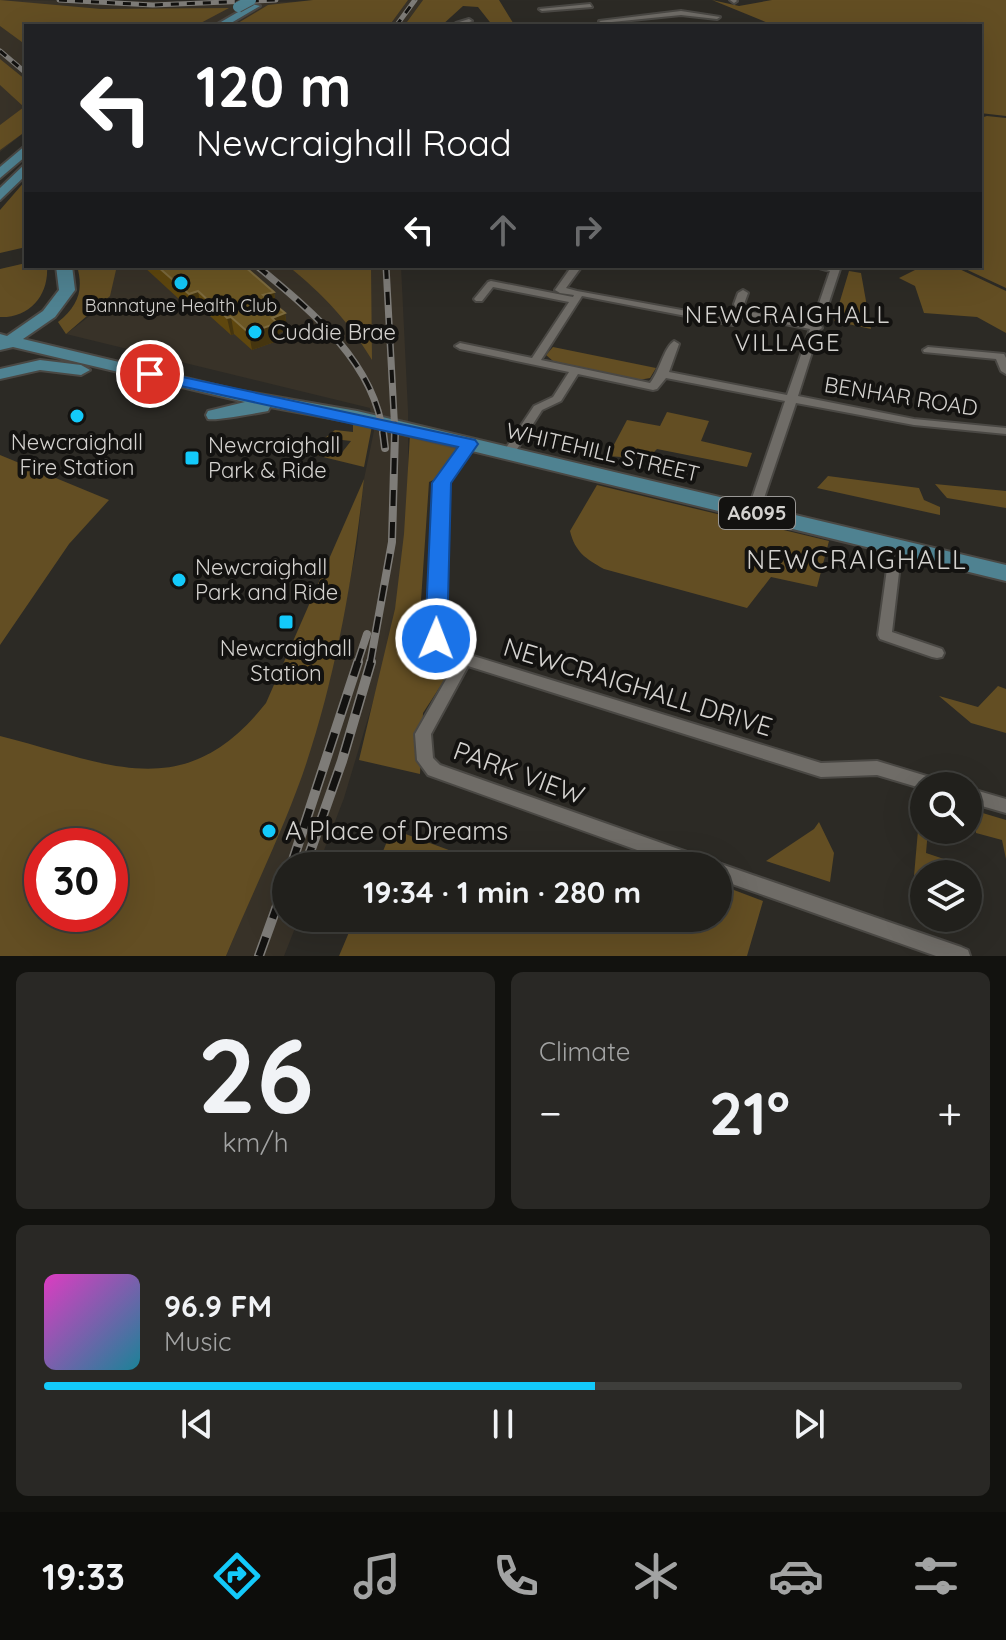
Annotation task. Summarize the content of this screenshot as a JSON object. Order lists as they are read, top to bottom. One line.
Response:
{"streets":{"main road":["WHITEHILL STREET","A6095"],"street":["BENHAR ROAD","NEWCRAIGHALL DRIVE","PARK VIEW"]},"crossings":[["WHITEHILL STREET","A6095"],["WHITEHILL STREET","NEWCRAIGHALL DRIVE"],["A6095","NEWCRAIGHALL DRIVE"],["NEWCRAIGHALL DRIVE","PARK VIEW"]],"districts":["NEWCRAIGHALL VILLAGE","NEWCRAIGHALL"],"places":{"other":["Bannatyne Health Club","Cuddie Brae","Newcraighall Fire Station","Newcraighall Park and Ride","A Place of Dreams"],"transit":["Newcraighall Park & Ride","Newcraighall Station"]},"page":{"turn":["120 m","Newcraighall Road"],"limit":"30","trip":"19:34 · 1 min · 280 m","tile":[["26","km/h"],"Climate"],"heat":["−","21°","+"],"song":["96.9 FM","Music"],"tabs":"19:33"}}
